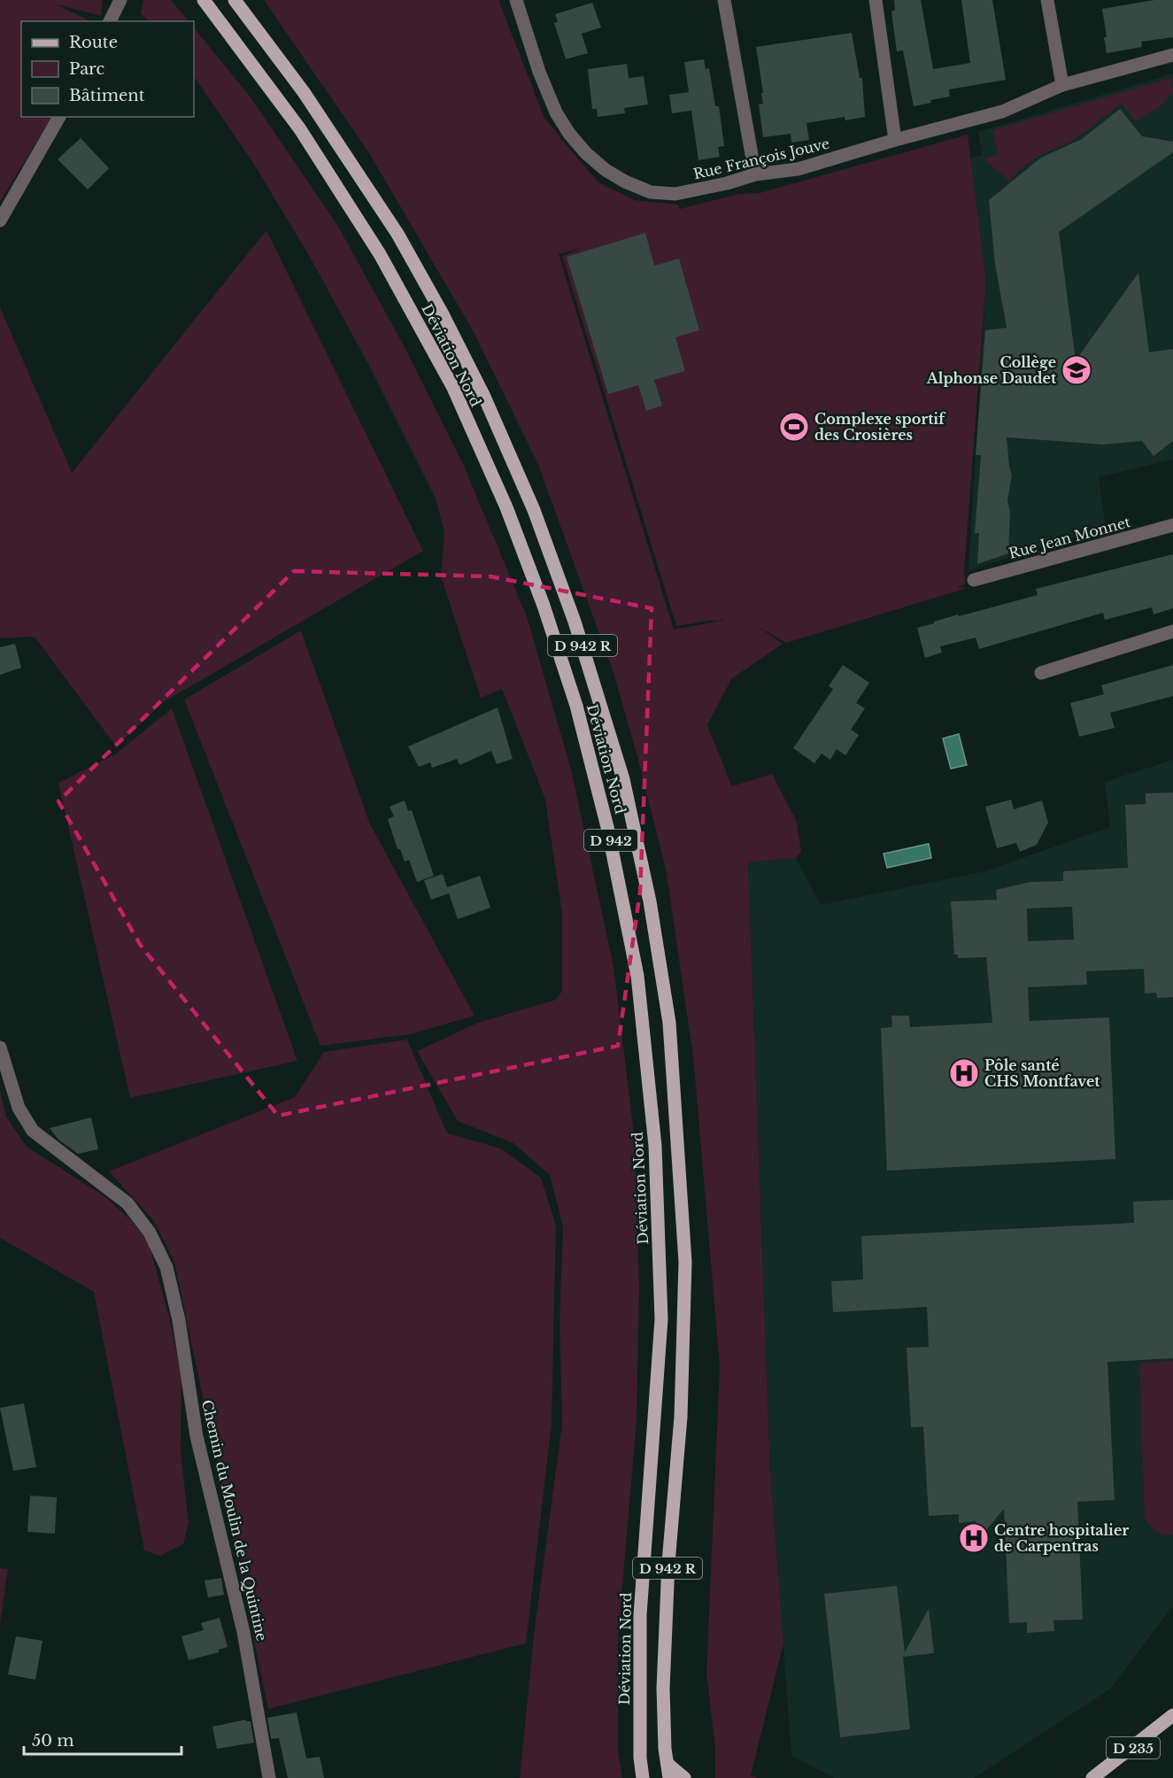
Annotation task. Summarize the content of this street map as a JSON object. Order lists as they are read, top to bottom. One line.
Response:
{"streets":{"main road":["Déviation Nord","D 942 R","D 942","D 235"],"street":["Rue François Jouve","Rue Jean Monnet","Chemin du Moulin de la Quintine"]},"places":{"school or university":["Collège Alphonse Daudet"],"sports":["Complexe sportif des Crosières"],"hospital":["Pôle santé CHS Montfavet","Centre hospitalier de Carpentras"]},"legend":["Route","Parc","Bâtiment"],"scale_bar":"50 m"}
